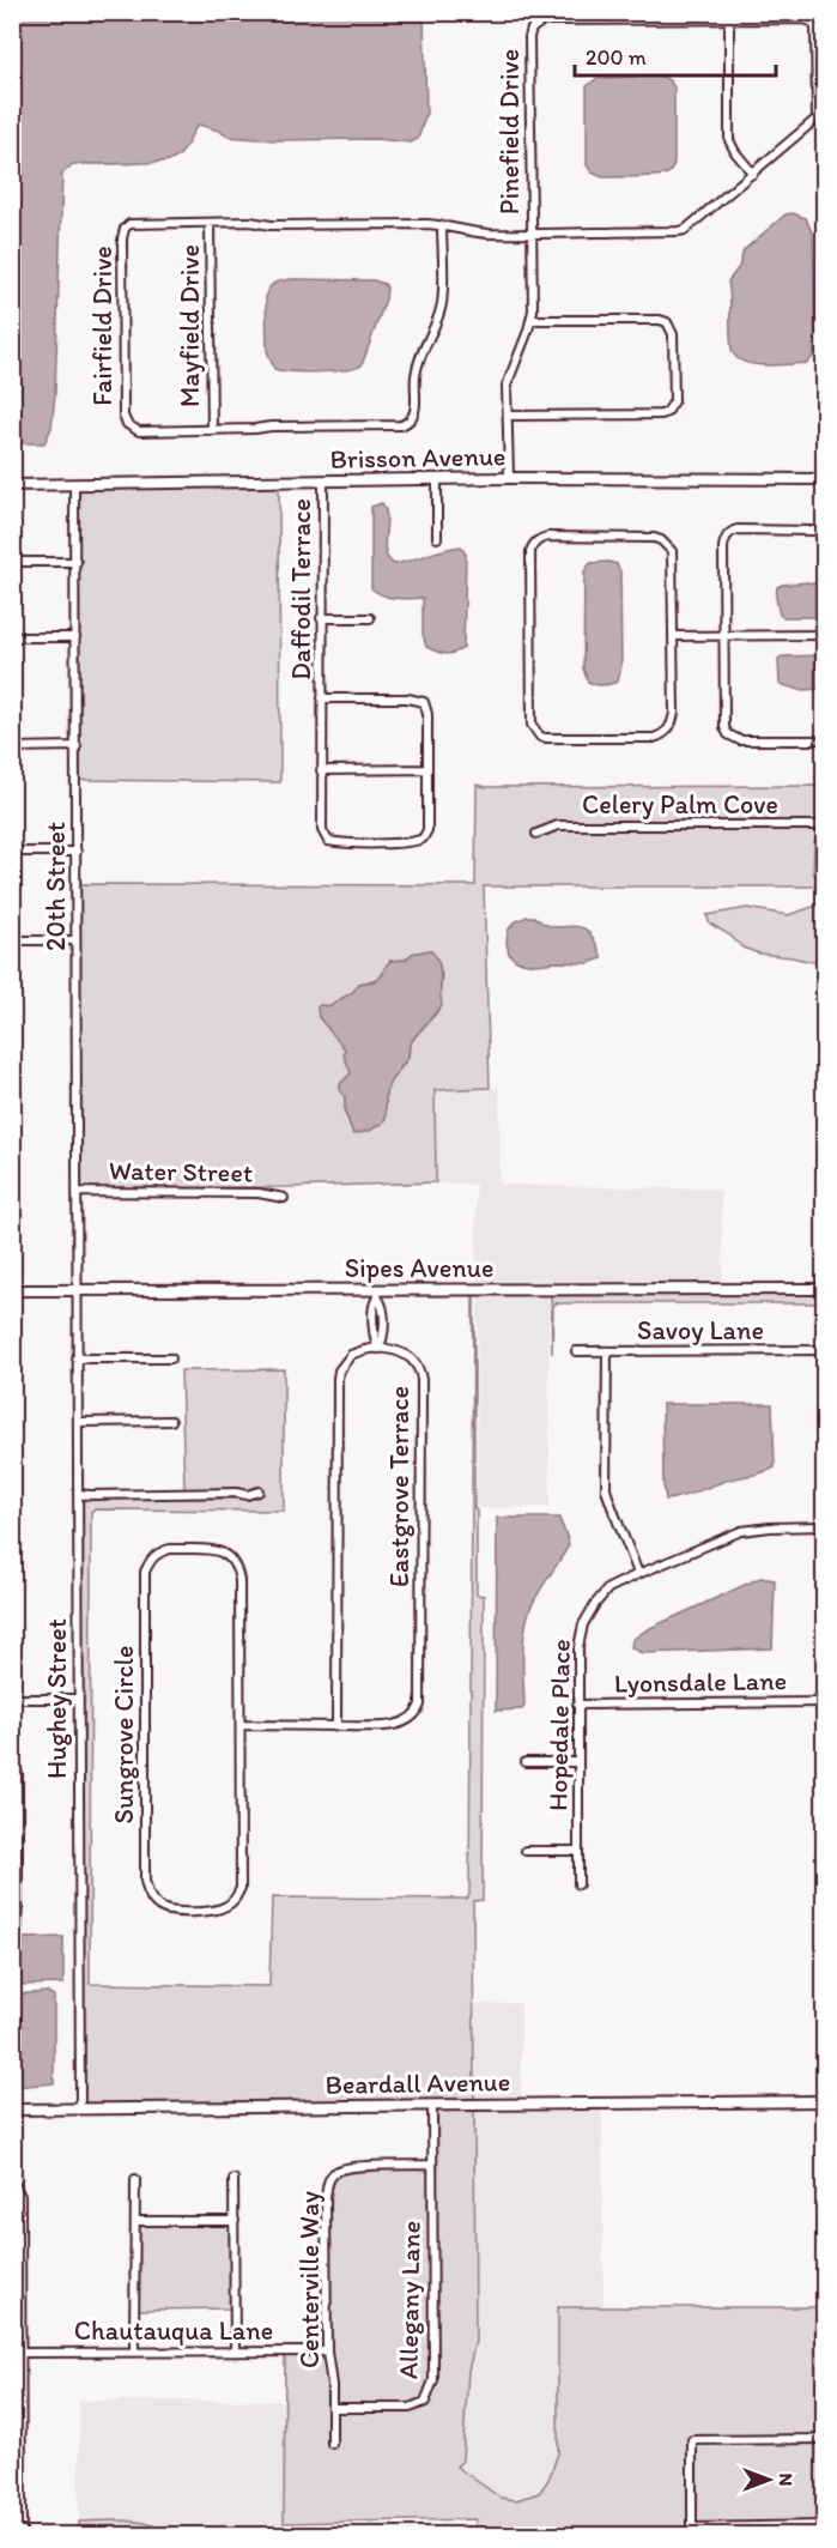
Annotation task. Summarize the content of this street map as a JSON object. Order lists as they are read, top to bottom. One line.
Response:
{"streets":{"street":["Pinefield Drive","Fairfield Drive","Mayfield Drive","Brisson Avenue","Daffodil Terrace","Celery Palm Cove","20th Street","Water Street","Sipes Avenue","Savoy Lane","Eastgrove Terrace","Lyonsdale Lane","Hughey Street","Hopedale Place","Sungrove Circle","Beardall Avenue","Centerville Way","Allegany Lane","Chautauqua Lane"]},"crossings":[["Pinefield Drive","Fairfield Drive"],["Pinefield Drive","Brisson Avenue"],["Fairfield Drive","Mayfield Drive"],["Brisson Avenue","Daffodil Terrace"],["Brisson Avenue","20th Street"],["20th Street","Water Street"],["20th Street","Sipes Avenue"],["20th Street","Hughey Street"],["Sipes Avenue","Hughey Street"],["Eastgrove Terrace","Sungrove Circle"],["Lyonsdale Lane","Hopedale Place"],["Hughey Street","Beardall Avenue"],["Beardall Avenue","Allegany Lane"],["Centerville Way","Allegany Lane"],["Centerville Way","Chautauqua Lane"]],"scale_bar":"200 m","north":"right"}
